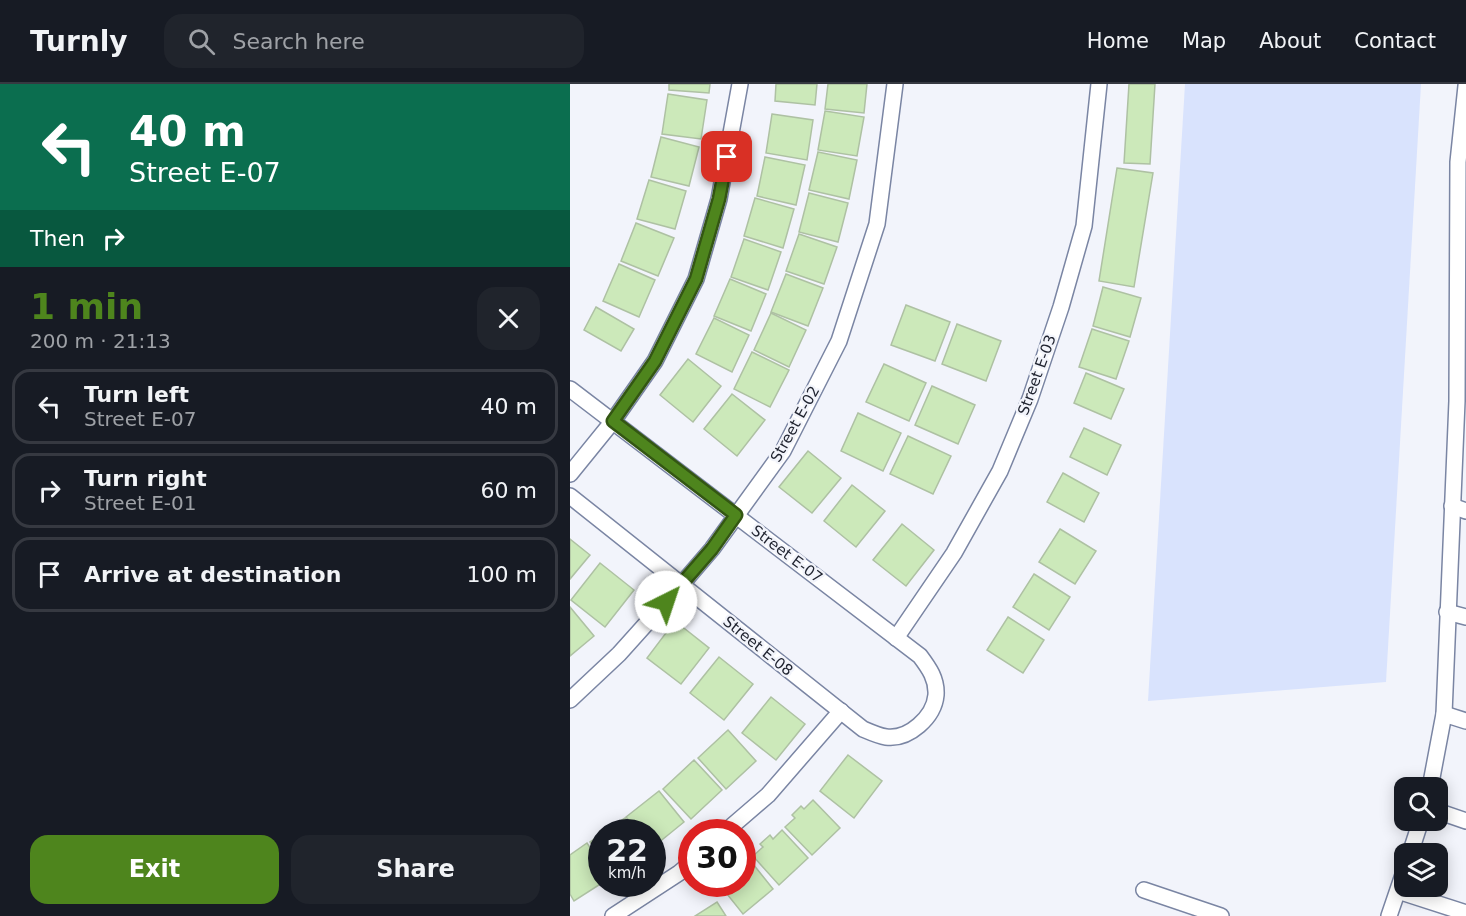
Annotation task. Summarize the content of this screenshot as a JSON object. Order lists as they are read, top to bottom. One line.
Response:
{"streets":{"street":["Street E-03","Street E-02","Street E-07","Street E-08"]},"crossings":[["Street E-03","Street E-07"],["Street E-02","Street E-07"],["Street E-02","Street E-08"],["Street E-07","Street E-08"]],"page":{"header":"Turnly","search":"Search here","nav":["Home","Map","About","Contact"],"turn":["40 m","Street E-07"],"then":"Then","heading":["1 min","200 m · 21:13"],"list":[{"name":"Turn left","note":"Street E-07","value":"40 m"},{"name":"Turn right","note":"Street E-01","value":"60 m"},{"name":"Arrive at destination","value":"100 m"}],"speed":"22 km/h","limit":"30","buttons":["Exit","Share"]}}
